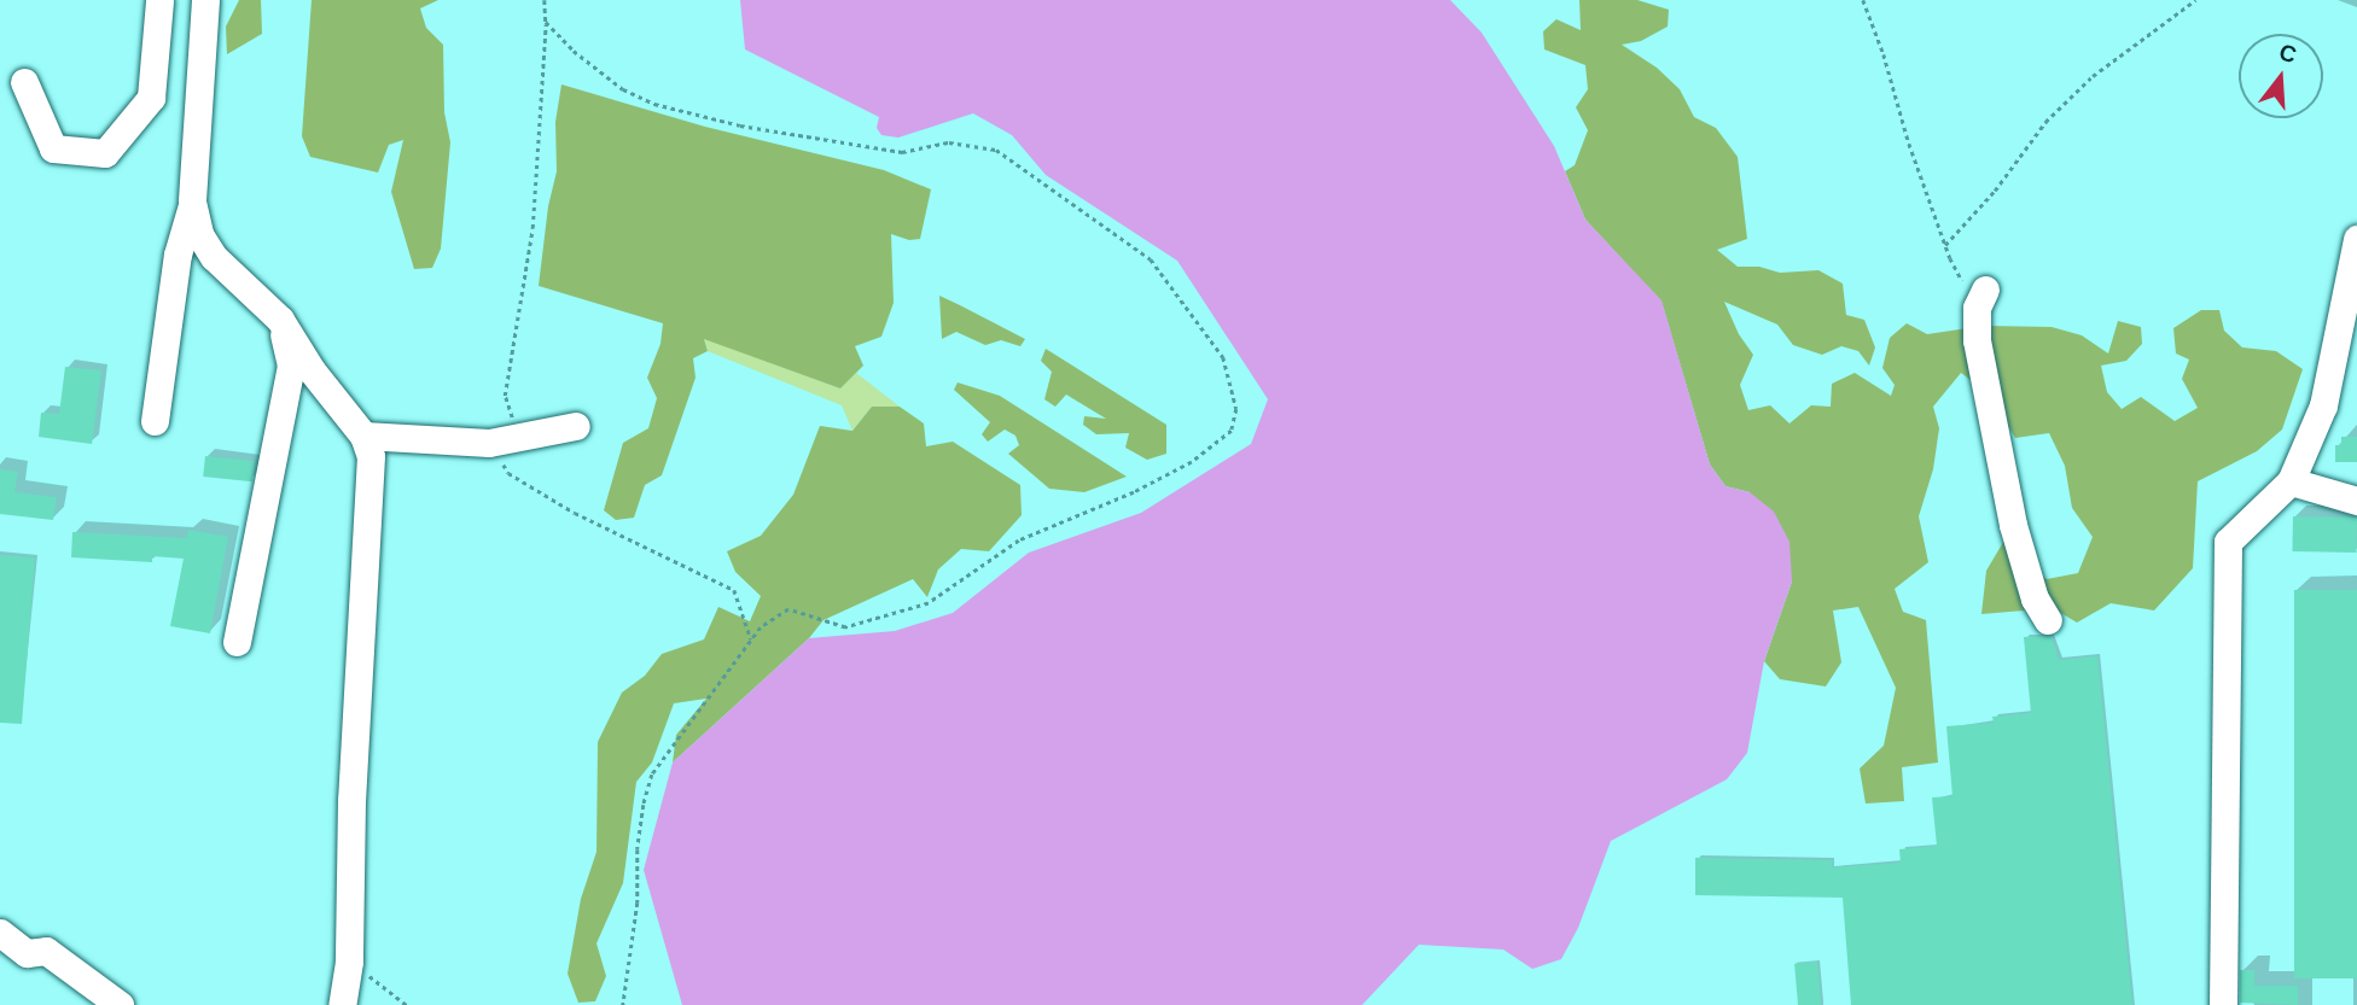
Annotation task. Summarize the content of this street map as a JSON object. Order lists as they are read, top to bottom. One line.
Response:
{"north":"top"}
